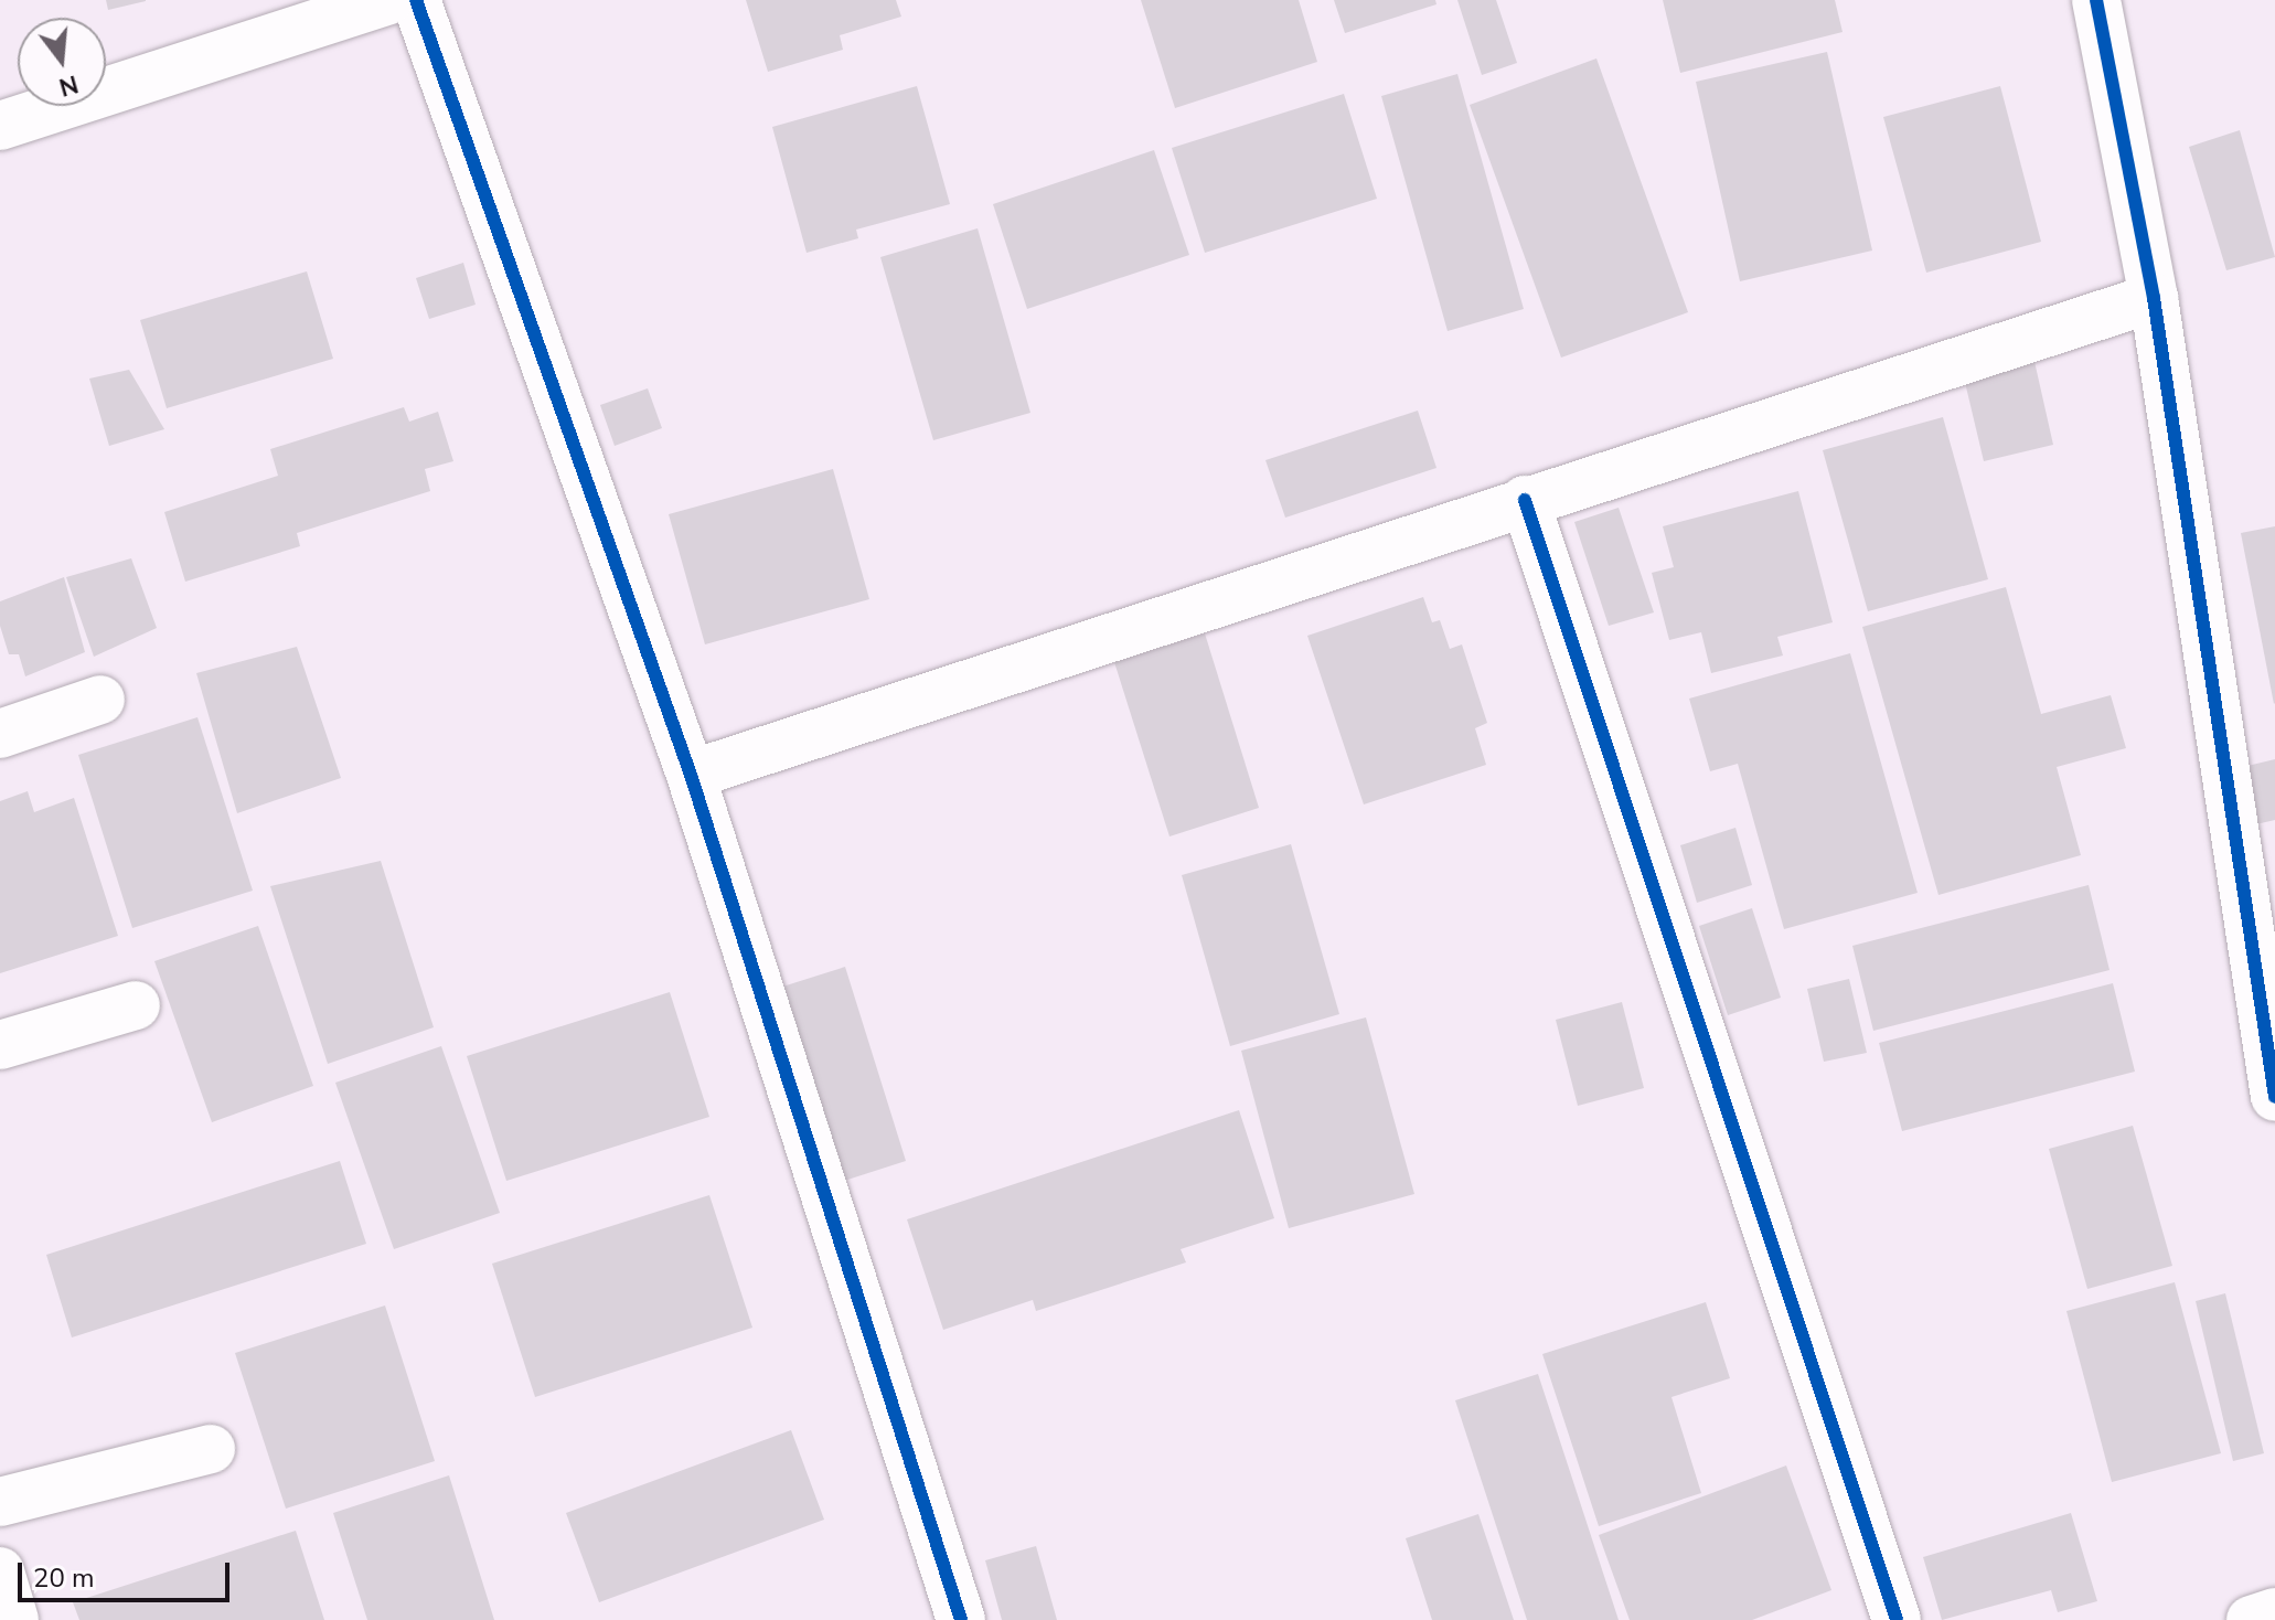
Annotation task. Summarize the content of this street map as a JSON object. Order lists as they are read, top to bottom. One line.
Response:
{"scale_bar":"20 m","north":"bottom"}
